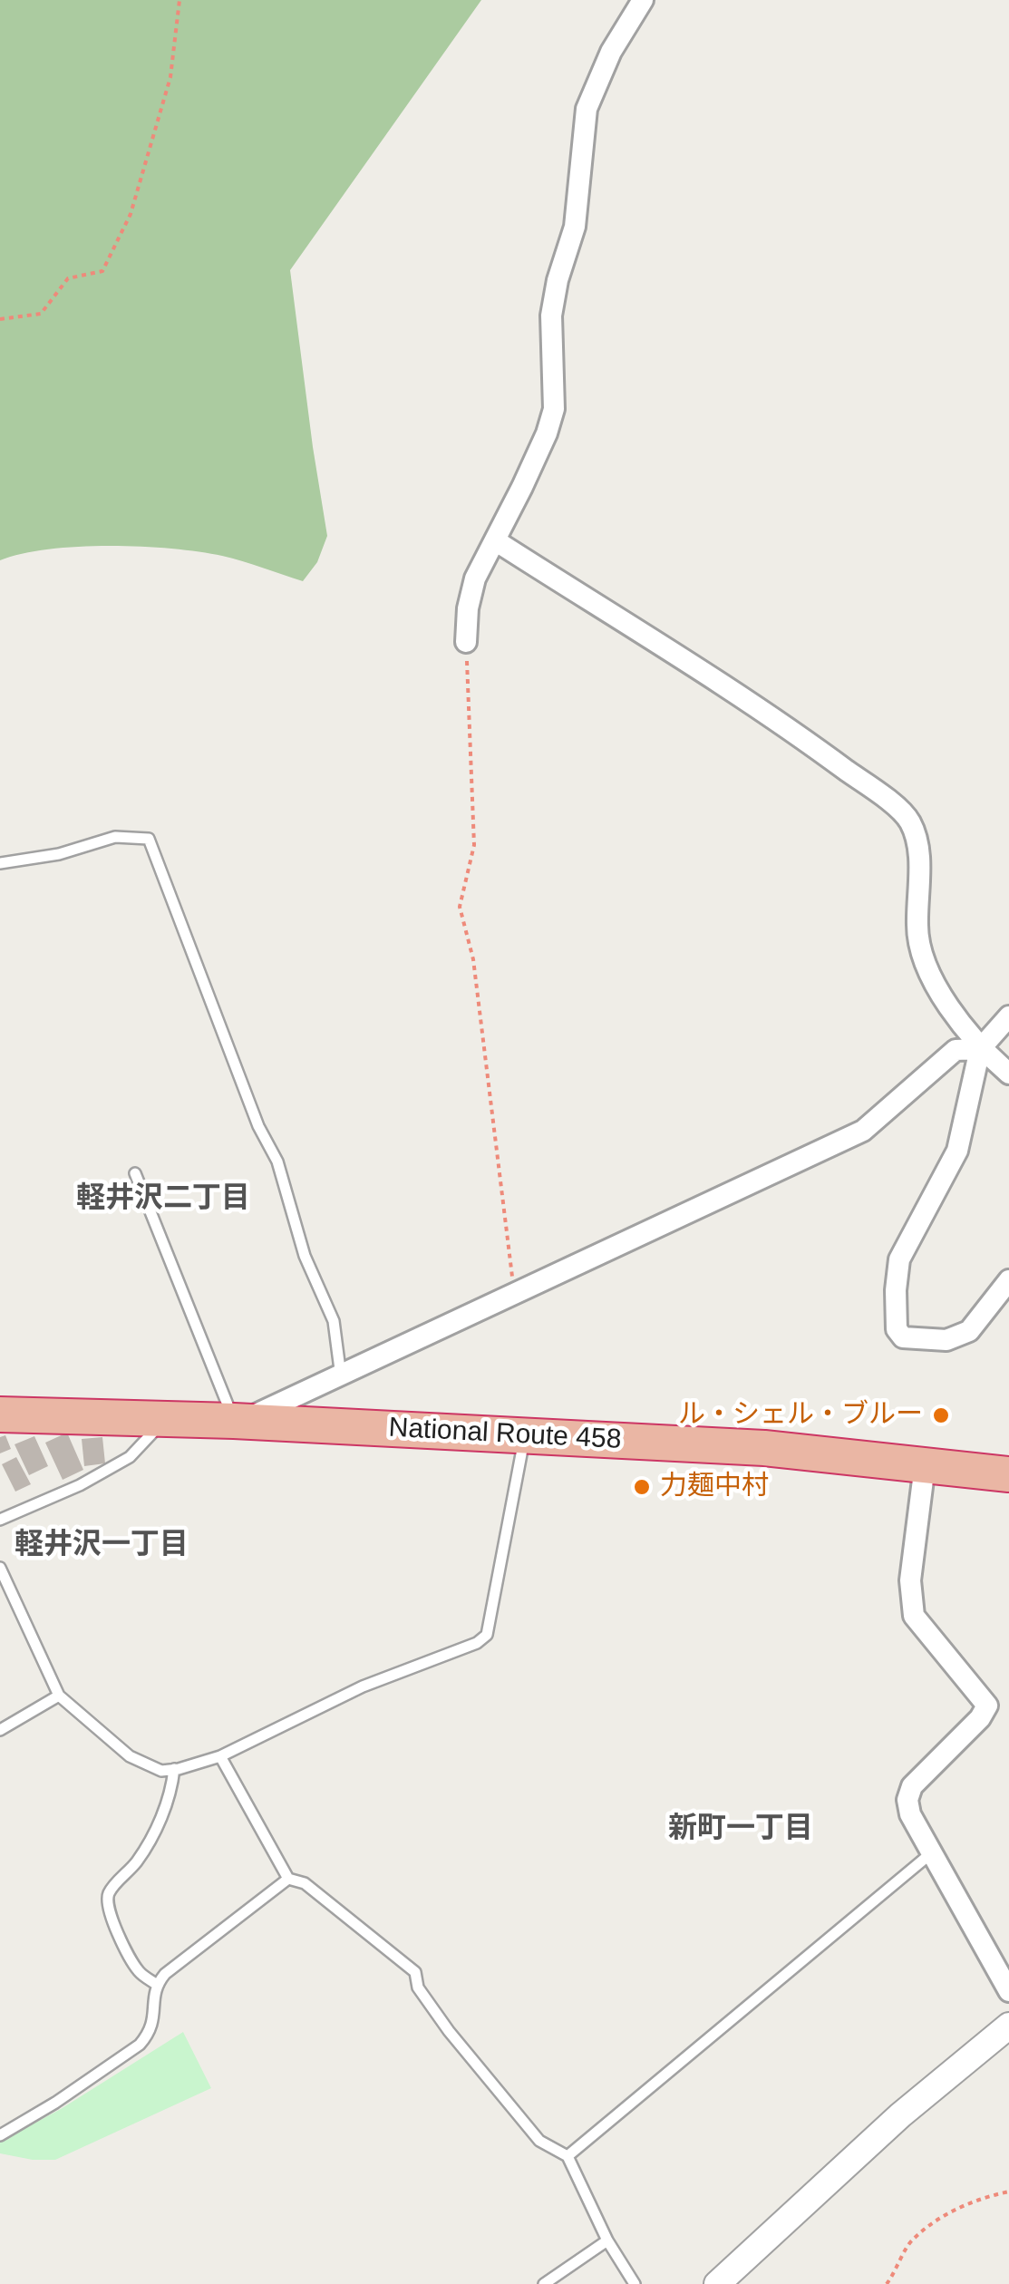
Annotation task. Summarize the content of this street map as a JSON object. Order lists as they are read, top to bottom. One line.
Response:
{"streets":{"highway":["National Route 458"]},"districts":["軽井沢二丁目","軽井沢一丁目","新町一丁目"],"places":["ル・シェル・ブルー","力麺中村"]}
